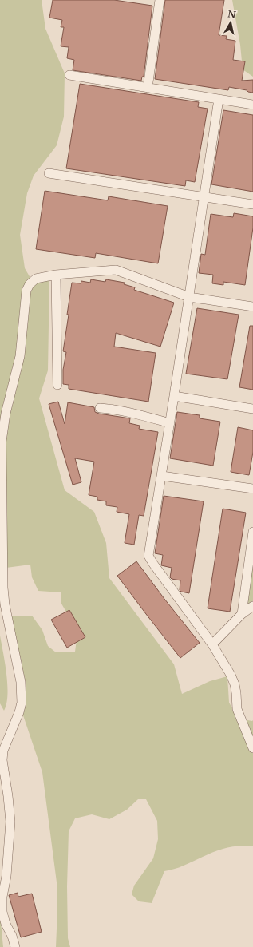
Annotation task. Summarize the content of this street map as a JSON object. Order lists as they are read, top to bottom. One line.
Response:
{"north":"top"}
